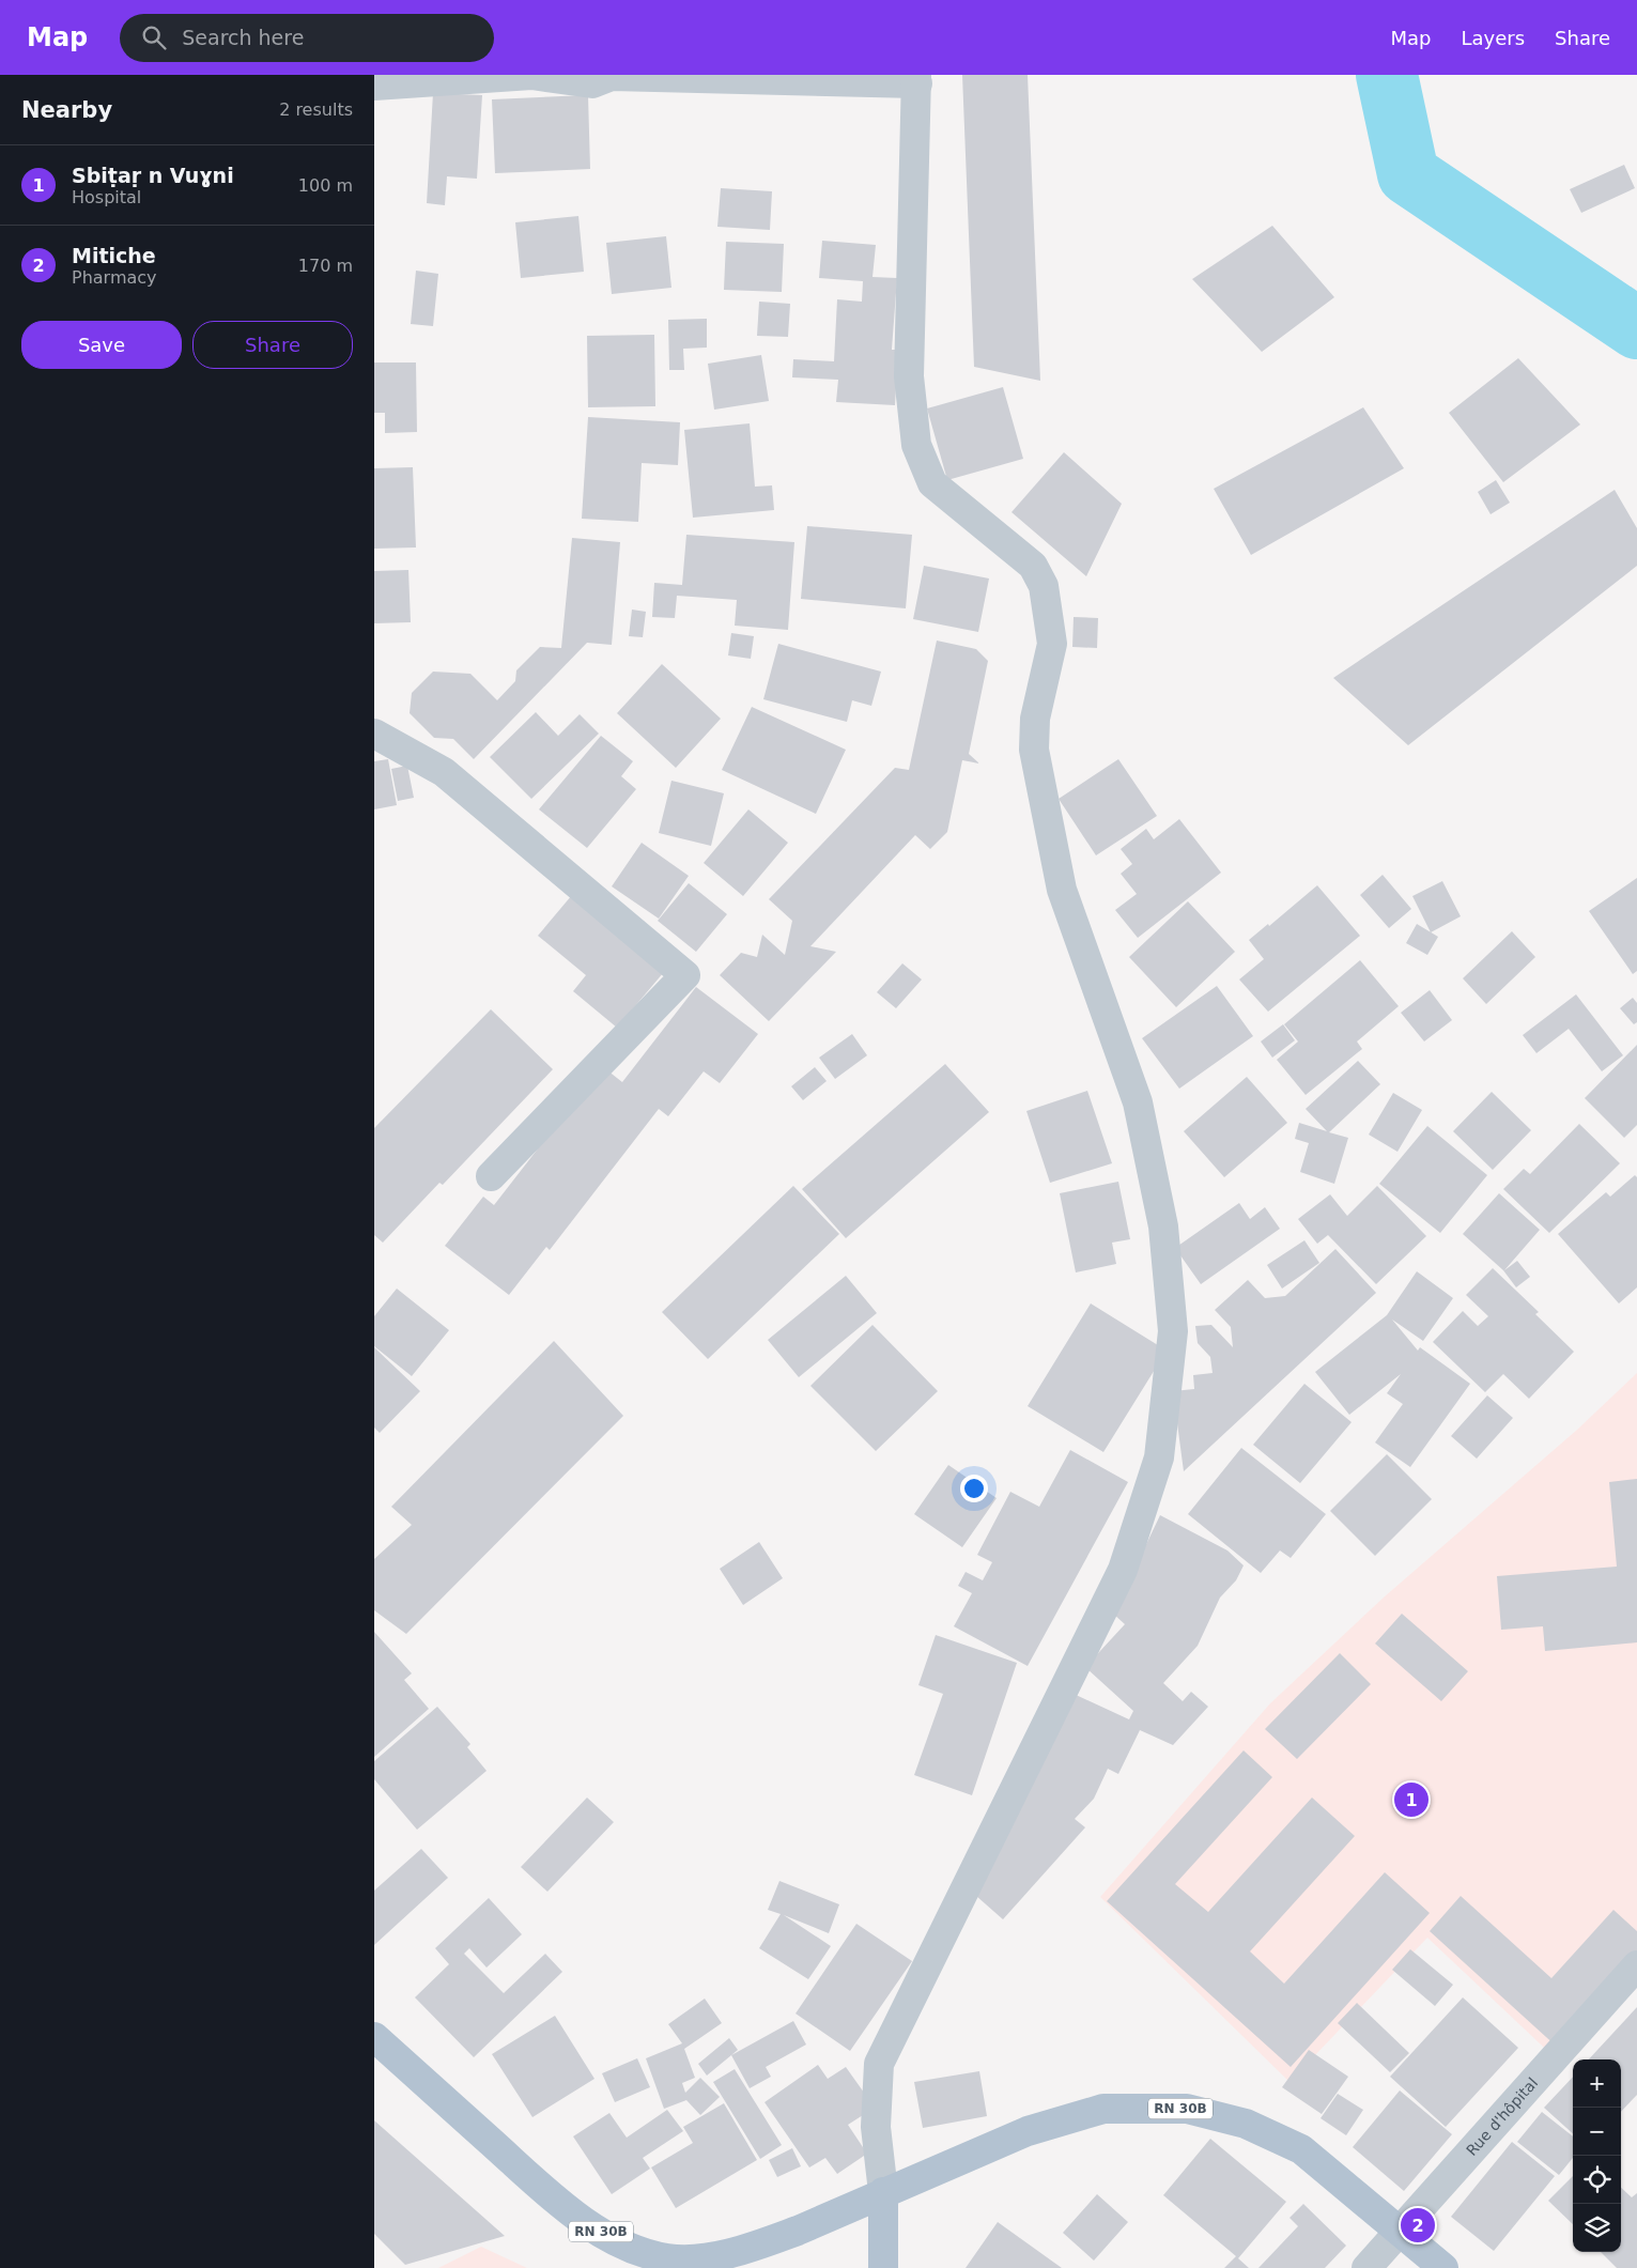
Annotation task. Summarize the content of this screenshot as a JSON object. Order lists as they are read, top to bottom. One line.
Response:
{"streets":{"main road":["RN 30B"],"street":["Rue d'hôpital"]},"crossings":[["RN 30B","Rue d'hôpital"]],"page":{"header":"Map","search":"Search here","nav":["Map","Layers","Share"],"heading":["Nearby","2 results"],"list":[{"mark":"1","name":"Sbiṭaṛ n Vuɣni","note":"Hospital","value":"100 m"},{"mark":"2","name":"Mitiche","note":"Pharmacy","value":"170 m"}],"buttons":["Save","Share"],"pins":["1","2"],"map_buttons":["+","−"]}}
